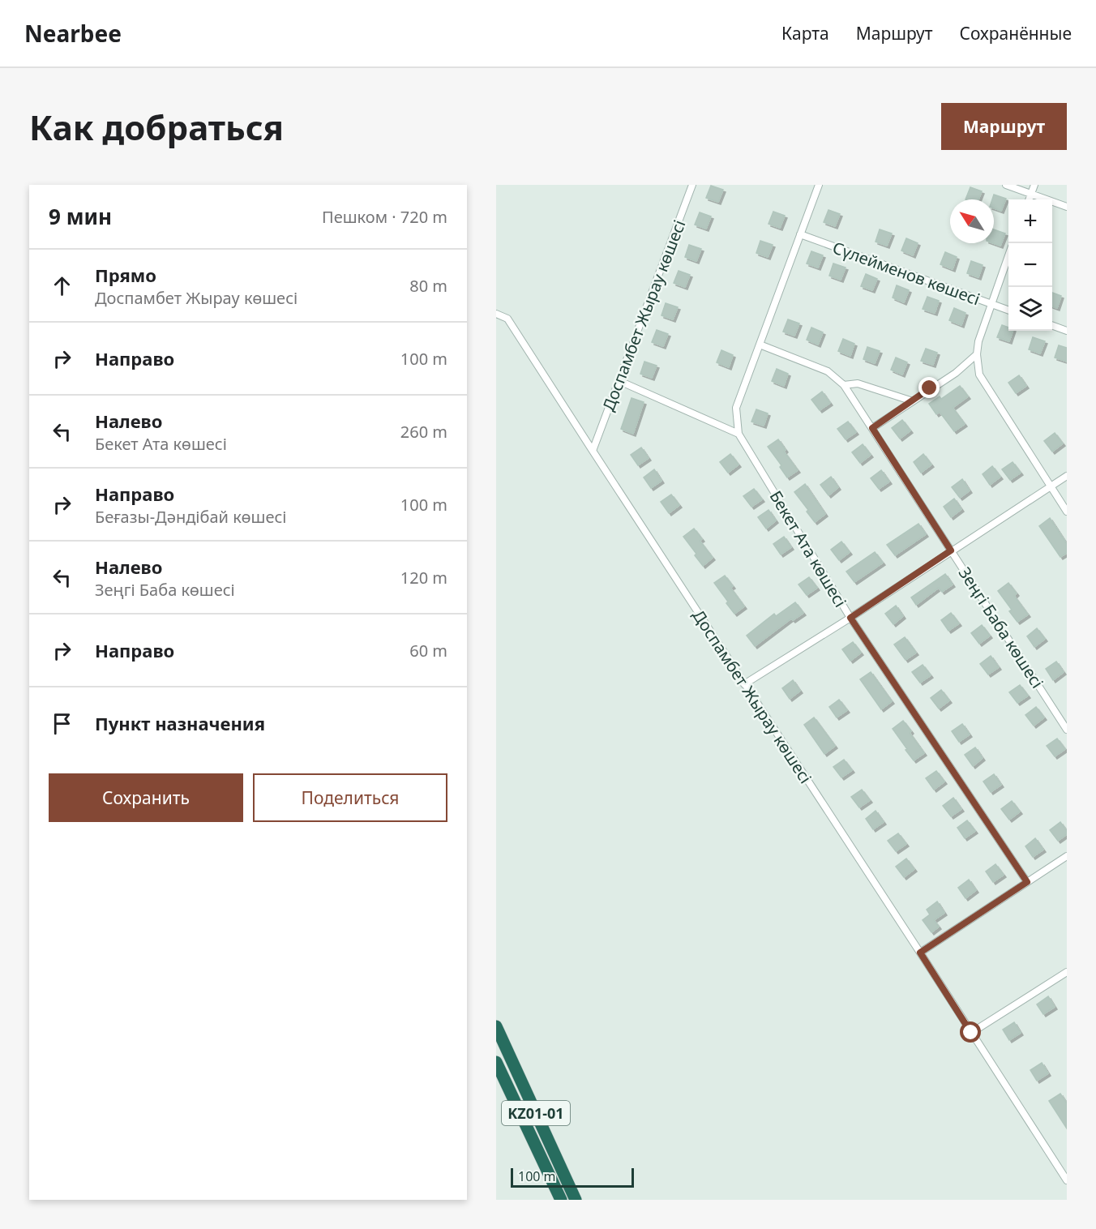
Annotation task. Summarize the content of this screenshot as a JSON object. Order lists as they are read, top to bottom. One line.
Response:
{"streets":{"highway":["KZ01-01"],"street":["Сүлейменов көшесі","Доспамбет Жырау көшесі","Бекет Ата көшесі","Зеңгі Баба көшесі"]},"crossings":[["Сүлейменов көшесі","Бекет Ата көшесі"],["Бекет Ата көшесі","Зеңгі Баба көшесі"]],"scale_bar":"100 m","north":"top left","page":{"header":"Nearbee","nav":["Карта","Маршрут","Сохранённые"],"buttons":["Маршрут",["Сохранить","Поделиться"]],"title":"Как добраться","heading":["9 мин","Пешком · 720 m"],"map_buttons":["+","−"],"list":[["Прямо","Доспамбет Жырау көшесі","80 m"],["Направо","100 m"],["Налево","Бекет Ата көшесі","260 m"],["Направо","Беғазы-Дәндібай көшесі","100 m"],["Налево","Зеңгі Баба көшесі","120 m"],["Направо","60 m"],"Пункт назначения"],"scale":"100 m"}}
